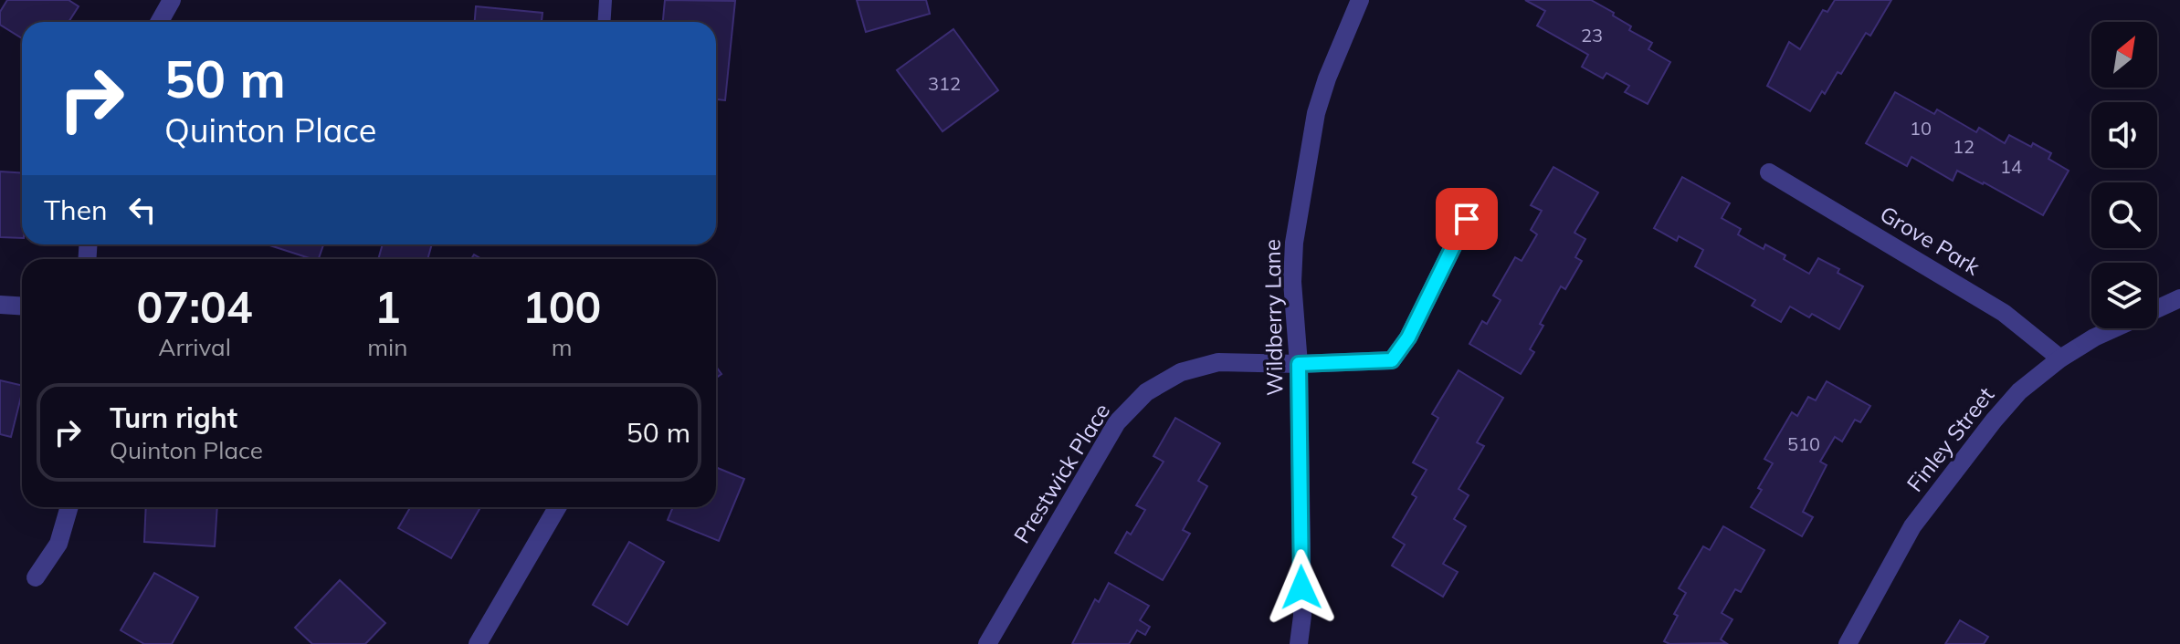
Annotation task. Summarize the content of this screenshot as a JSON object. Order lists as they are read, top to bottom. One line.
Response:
{"streets":{"street":["Grove Park","Wildberry Lane","Finley Street","Prestwick Place"]},"crossings":[["Grove Park","Finley Street"],["Wildberry Lane","Prestwick Place"]],"house_numbers":["23","312","10","12","14","510"],"north":"top right","page":{"turn":["50 m","Quinton Place"],"then":"Then","eta":["07:04","Arrival","1","min","100","m"],"list":[{"name":"Turn right","note":"Quinton Place","value":"50 m"}]}}
